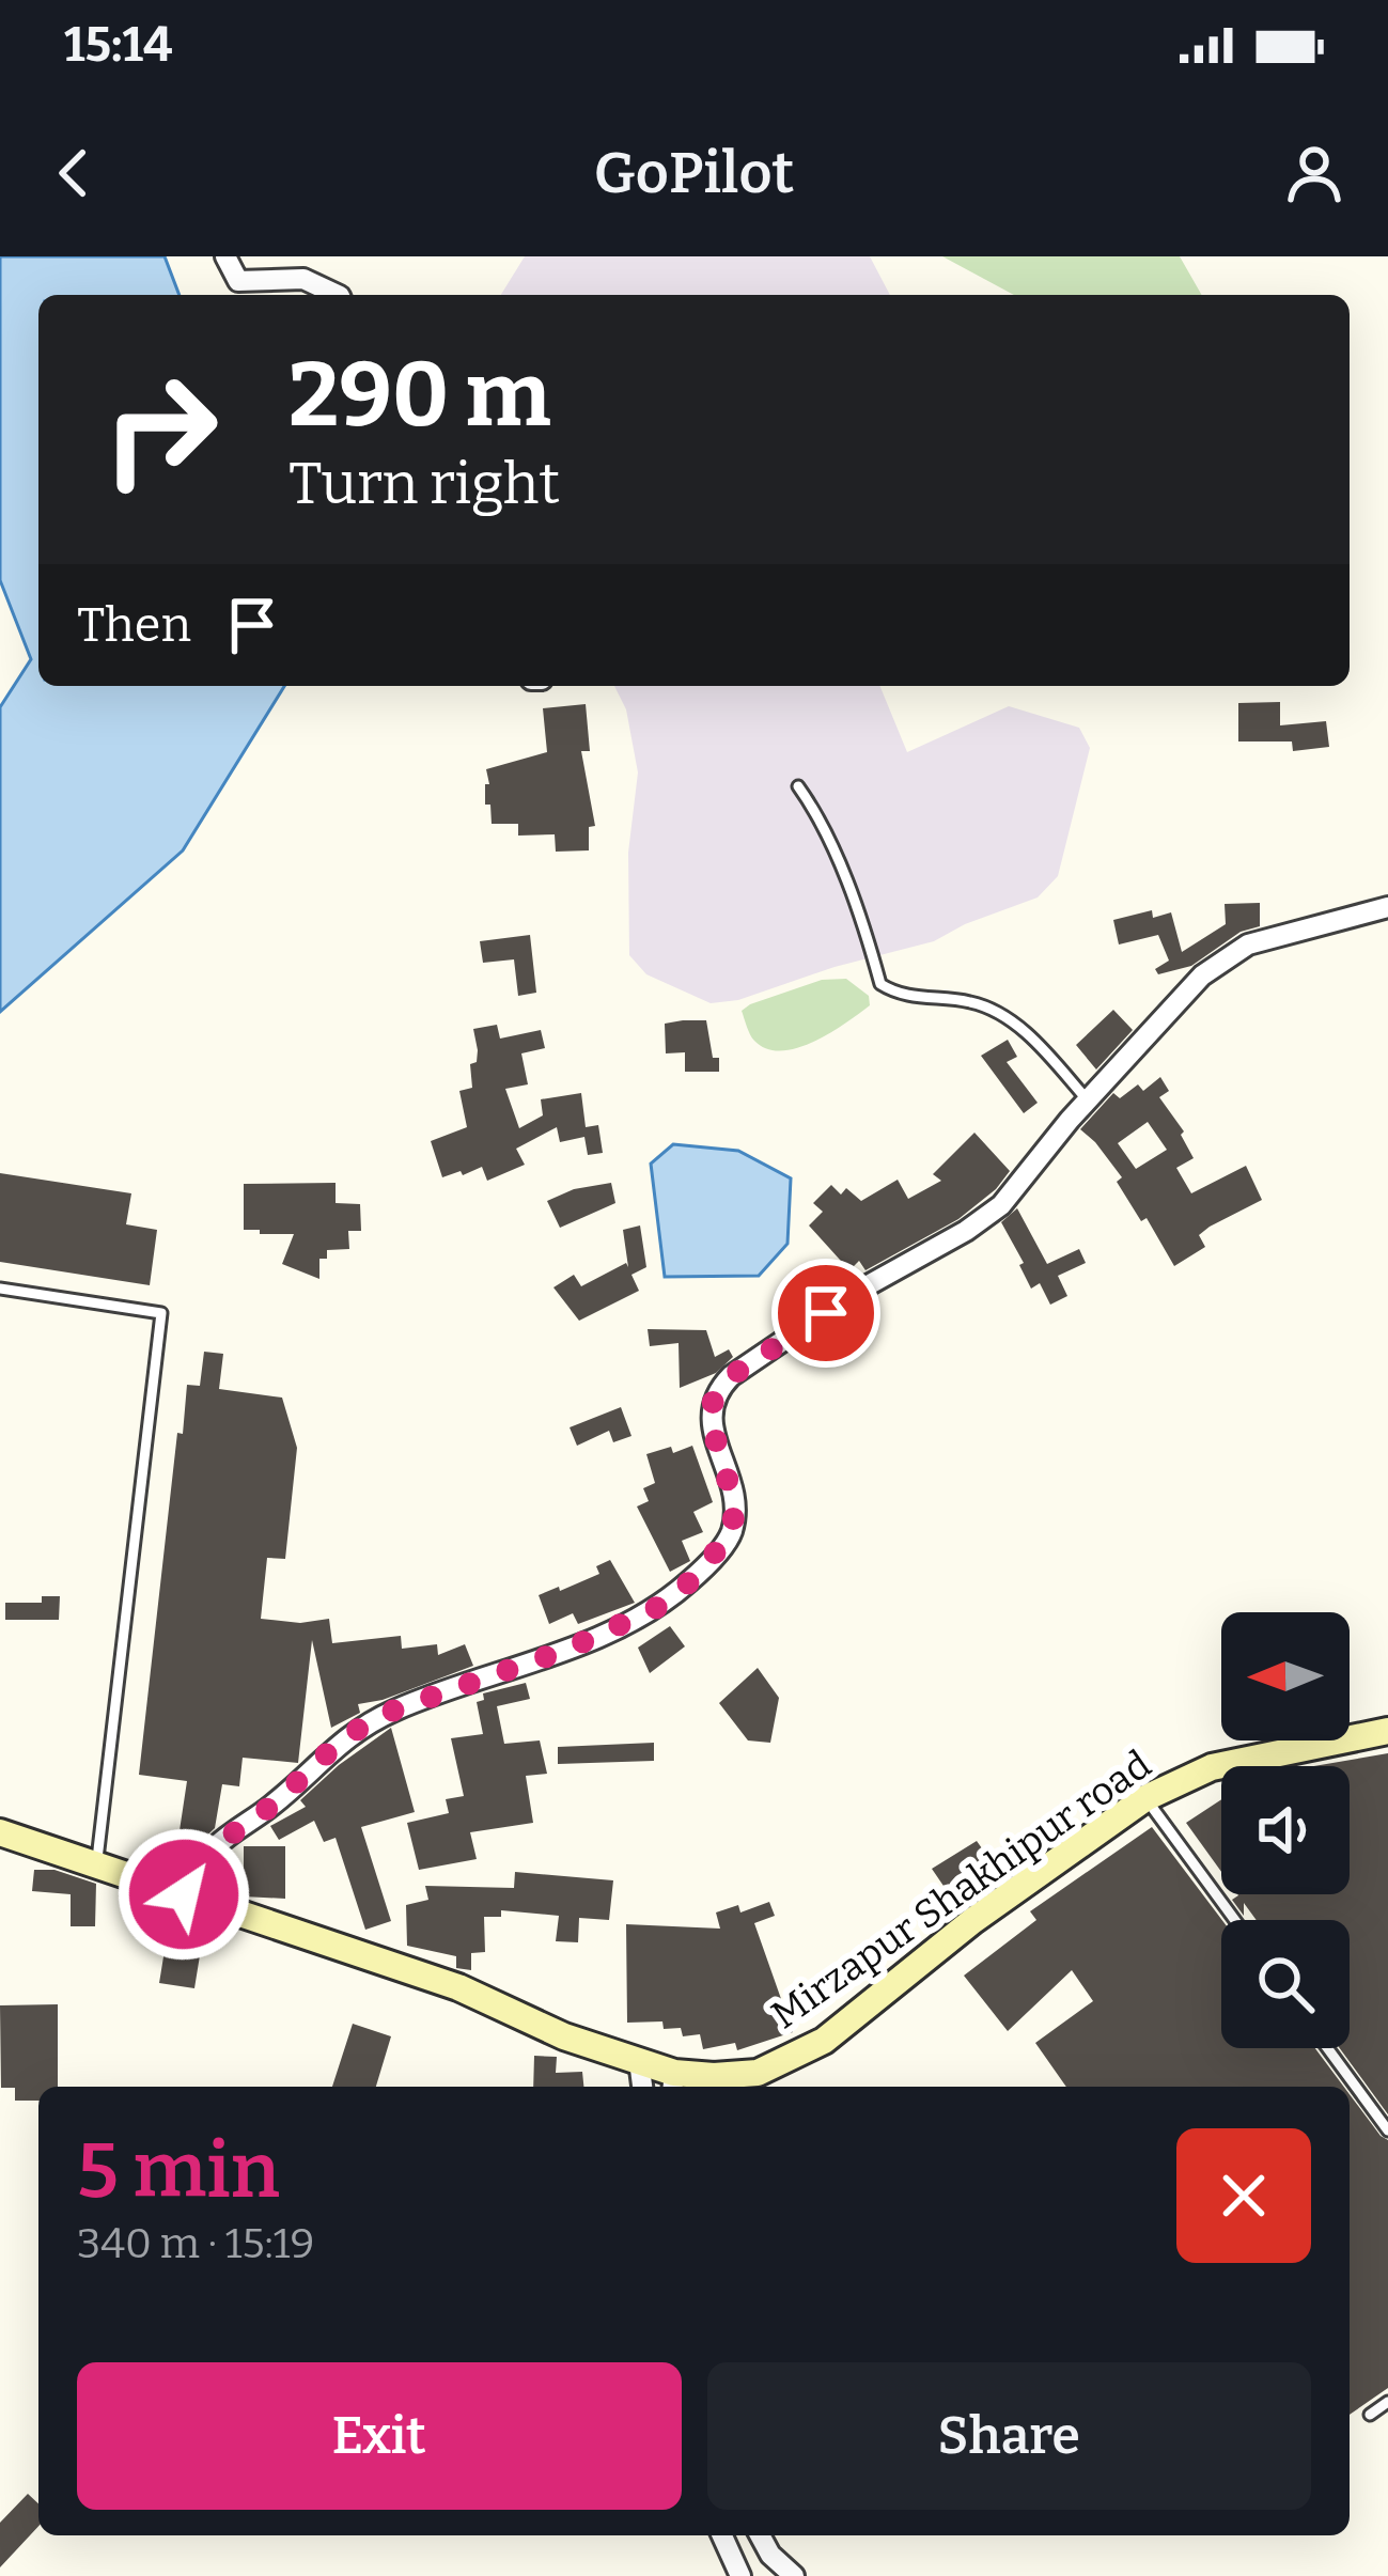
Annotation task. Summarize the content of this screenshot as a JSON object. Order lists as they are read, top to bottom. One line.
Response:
{"streets":{"main road":["Mirzapur Shakhipur road"]},"north":"left","page":{"status":"15:14","header":"GoPilot","turn":["290 m","Turn right"],"then":"Then","heading":["5 min","340 m · 15:19"],"buttons":["Exit","Share"]}}
